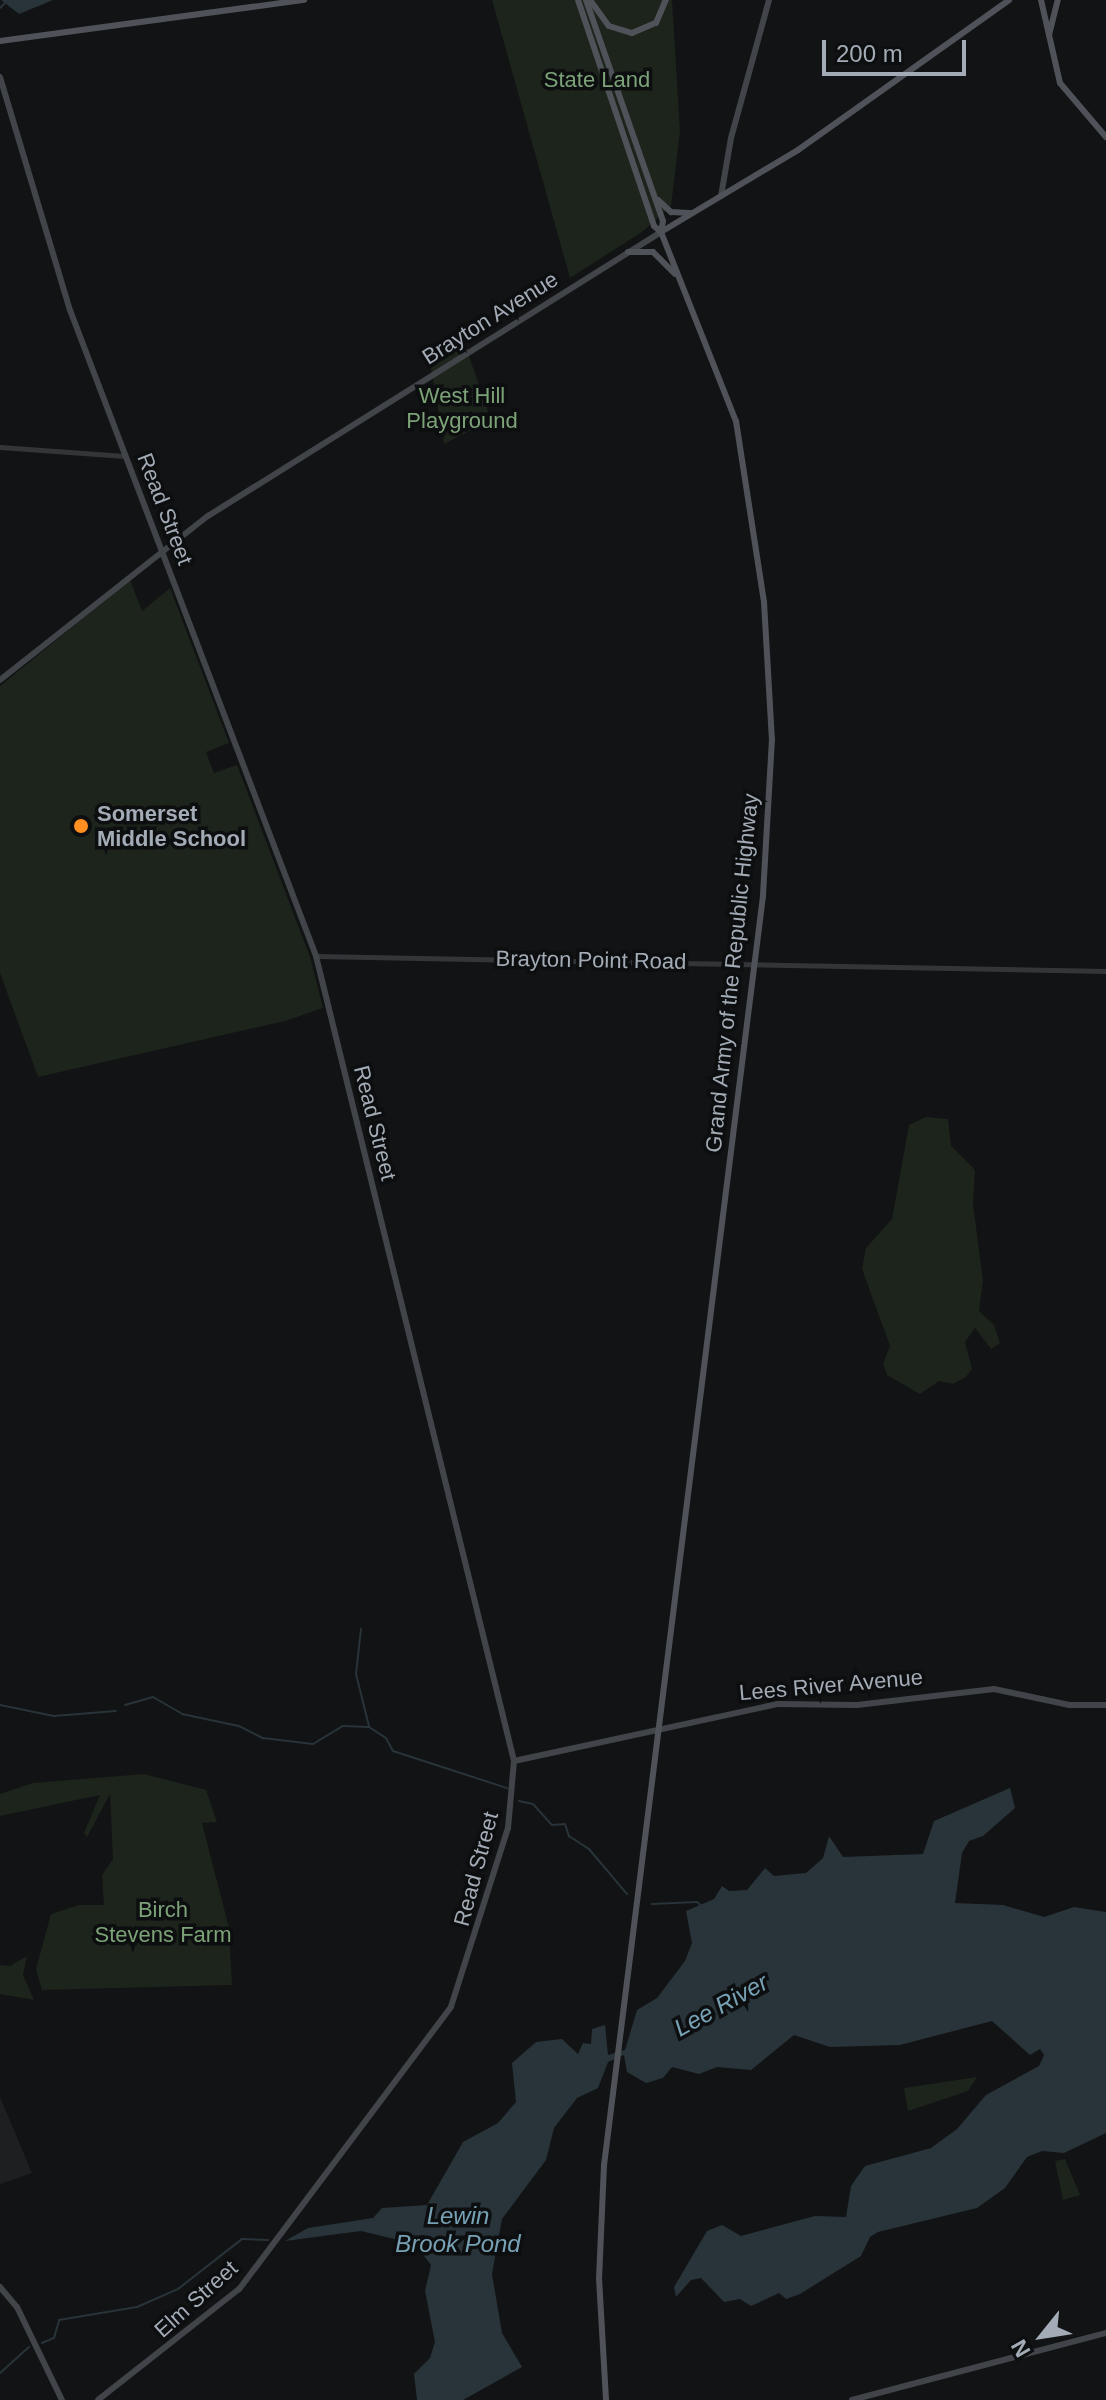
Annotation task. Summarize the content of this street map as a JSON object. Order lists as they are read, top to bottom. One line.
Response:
{"streets":{"main road":["Brayton Avenue","Read Street","Grand Army of the Republic Highway","Lees River Avenue","Elm Street"],"street":["Brayton Point Road"]},"crossings":[["Brayton Avenue","Read Street"],["Brayton Avenue","Grand Army of the Republic Highway"],["Read Street","Brayton Point Road"],["Read Street","Lees River Avenue"],["Read Street","Elm Street"],["Brayton Point Road","Grand Army of the Republic Highway"],["Grand Army of the Republic Highway","Lees River Avenue"]],"water":["Lee River","Lewin Brook Pond"],"parks":["State Land","West Hill Playground","Birch Stevens Farm"],"places":["Somerset Middle School"],"scale_bar":"200 m","north":"bottom left"}
